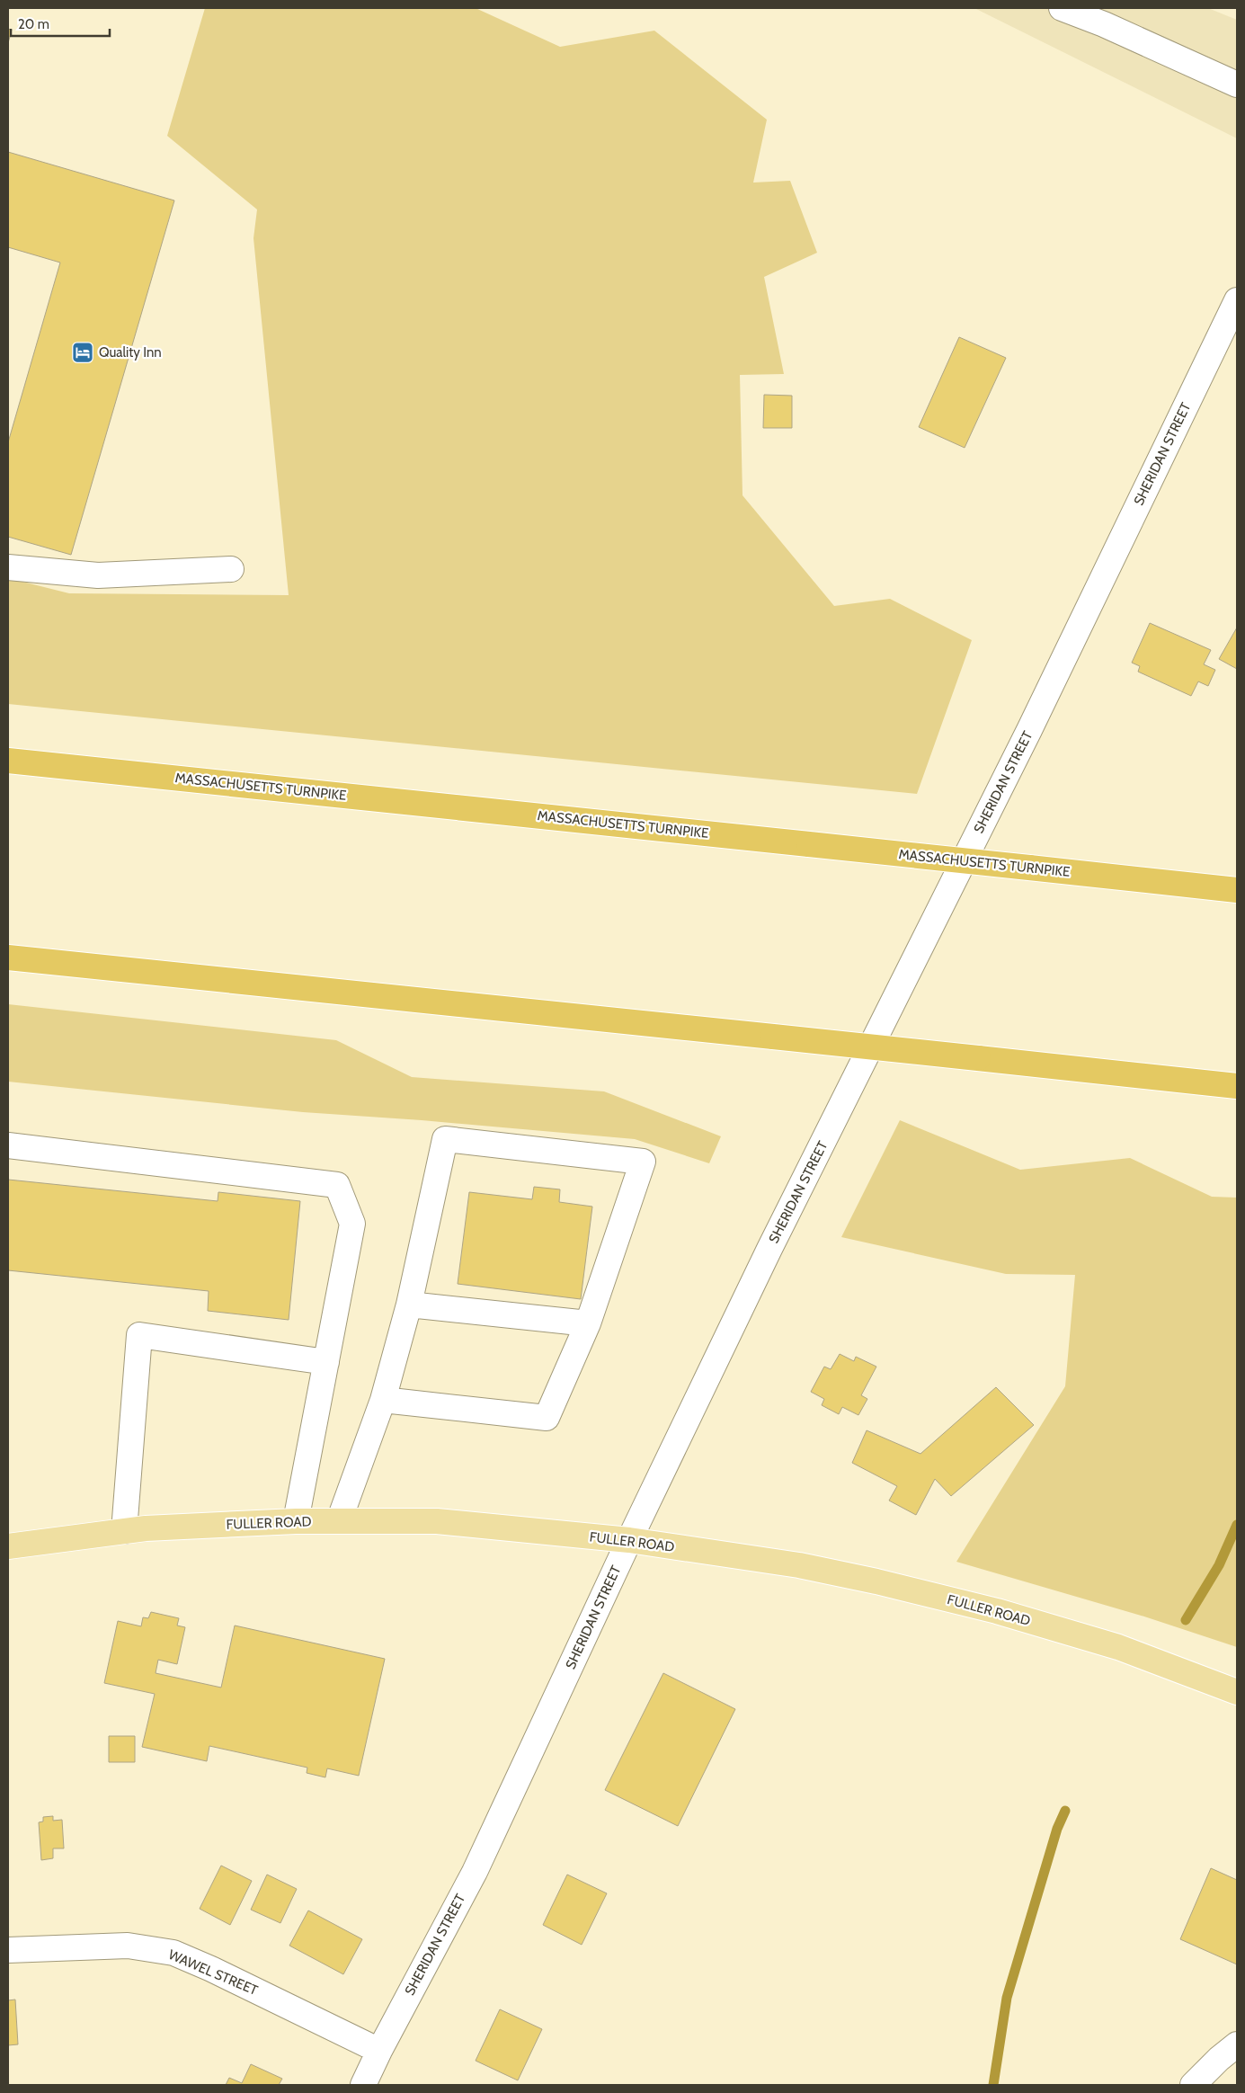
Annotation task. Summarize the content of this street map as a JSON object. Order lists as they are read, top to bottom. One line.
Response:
{"streets":{"highway":["MASSACHUSETTS TURNPIKE"],"main road":["FULLER ROAD"],"street":["SHERIDAN STREET","WAWEL STREET"]},"crossings":[["SHERIDAN STREET","FULLER ROAD"],["SHERIDAN STREET","WAWEL STREET"]],"places":{"hotel":["Quality Inn"]},"scale_bar":"20 m"}
